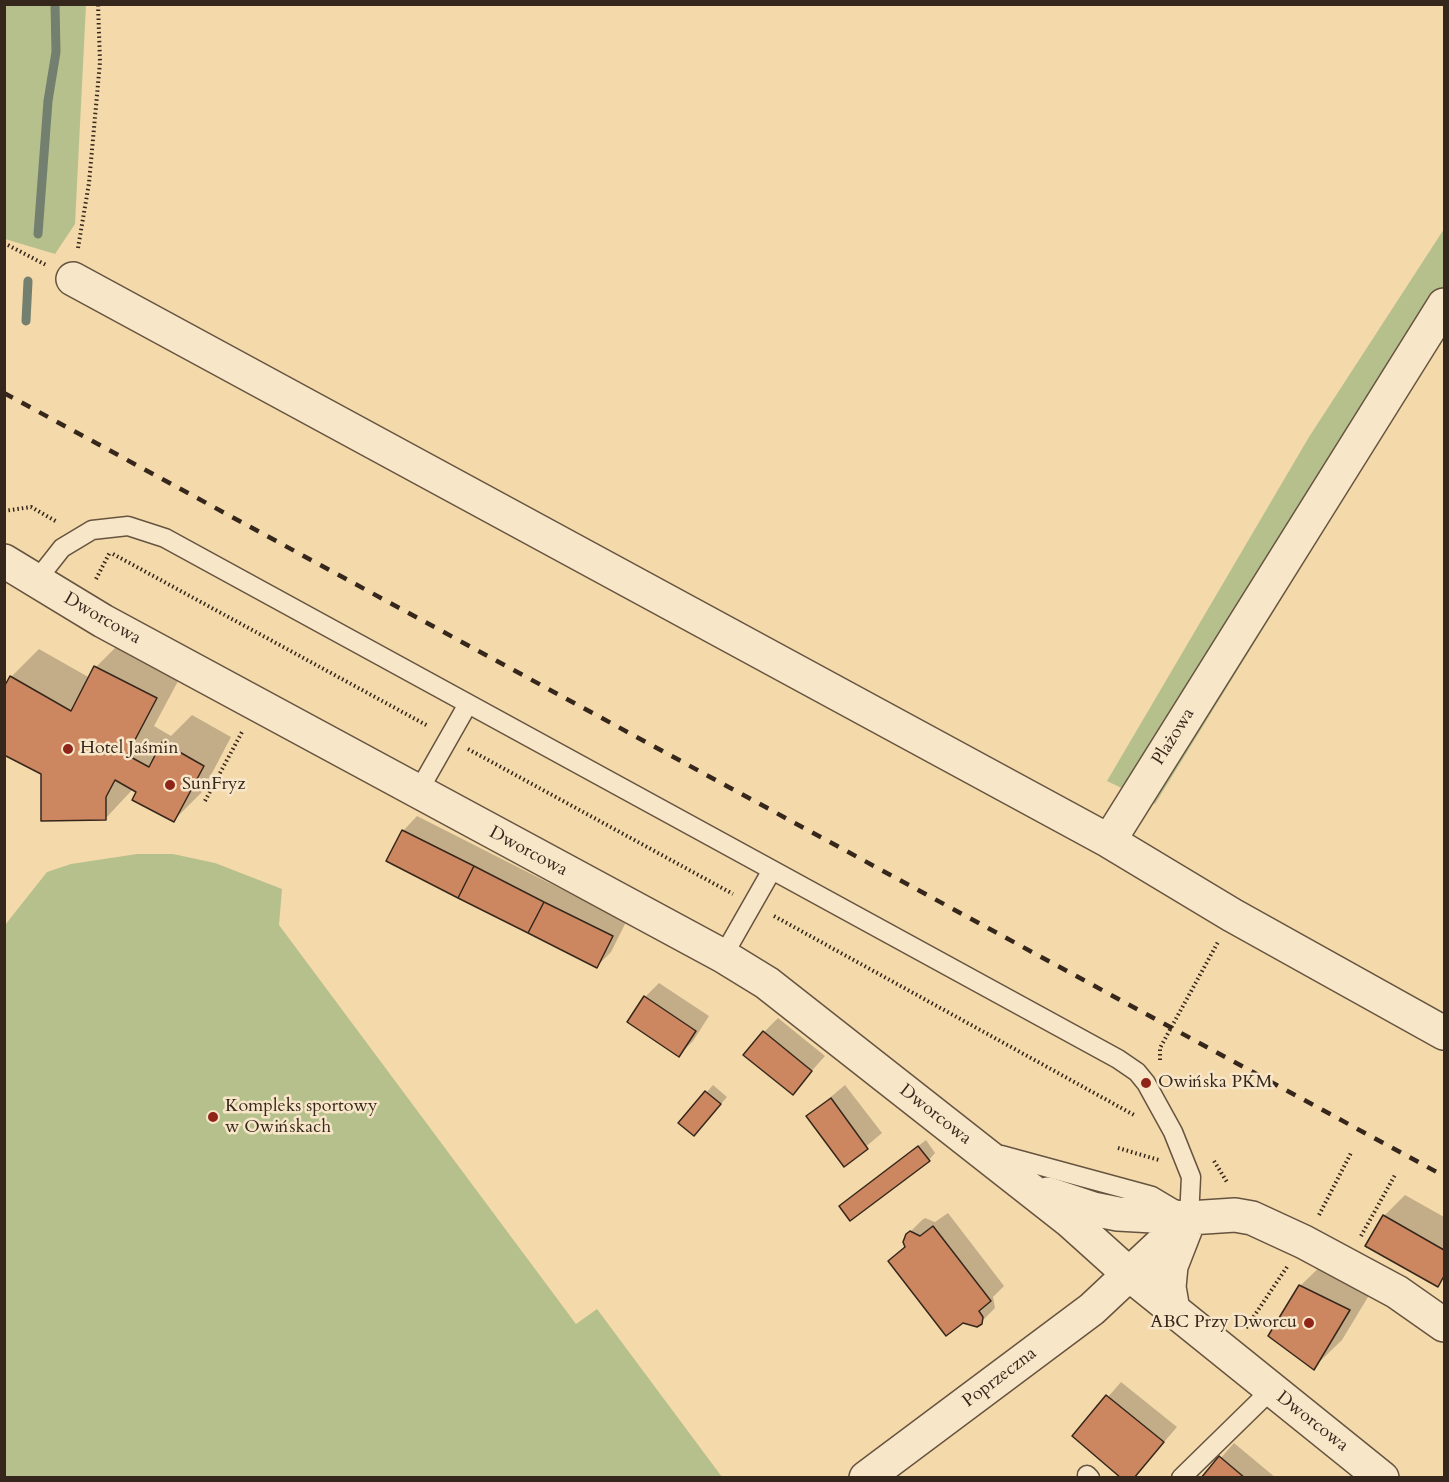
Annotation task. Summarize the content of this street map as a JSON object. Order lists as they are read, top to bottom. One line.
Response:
{"streets":{"street":["Dworcowa","Plażowa","Poprzeczna"]},"crossings":[["Dworcowa","Poprzeczna"]],"places":["Hotel Jaśmin","SunFryz","Owińska PKM","Kompleks sportowy w Owińskach","ABC Przy Dworcu"]}
